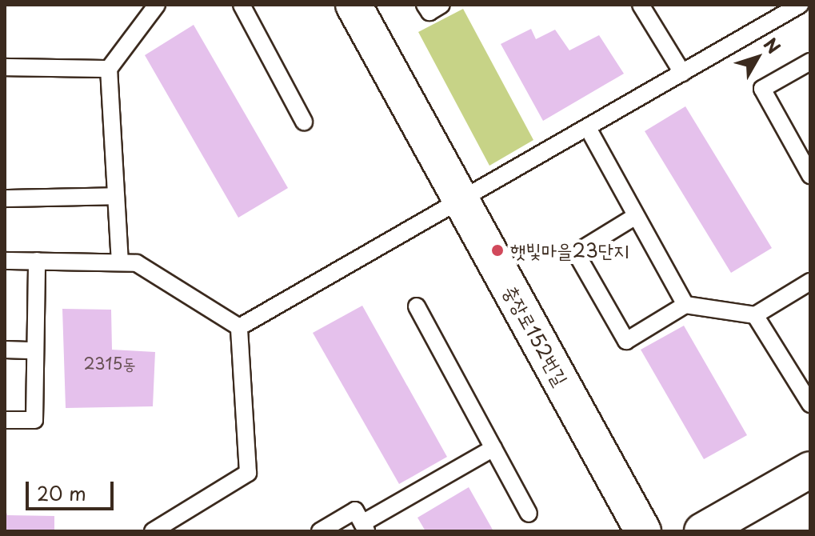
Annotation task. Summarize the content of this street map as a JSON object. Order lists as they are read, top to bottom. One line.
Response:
{"streets":{"street":["충장로152번길"]},"places":["햇빛마을23단지"],"house_numbers":["2315동"],"scale_bar":"20 m","north":"top right"}
